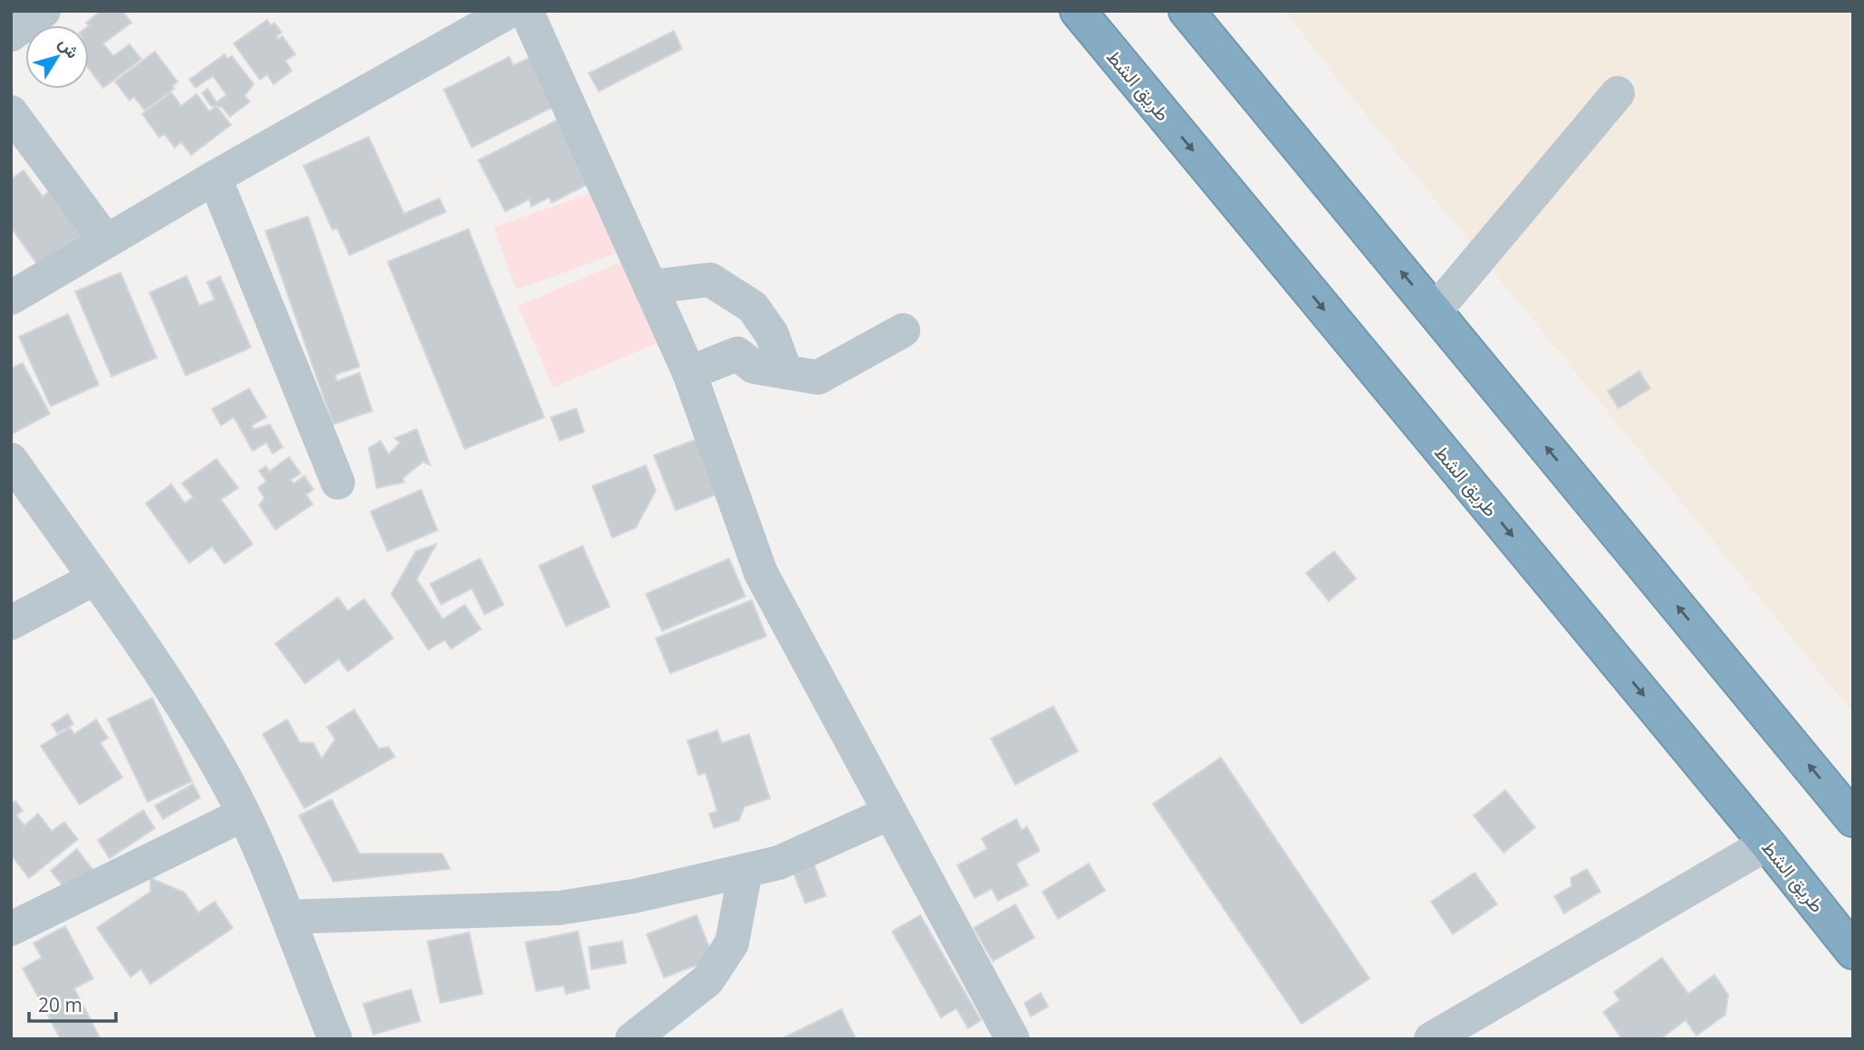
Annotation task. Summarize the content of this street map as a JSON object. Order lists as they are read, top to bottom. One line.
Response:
{"streets":{"highway":["طريق الشط"]},"scale_bar":"20 m","north":"top right"}
